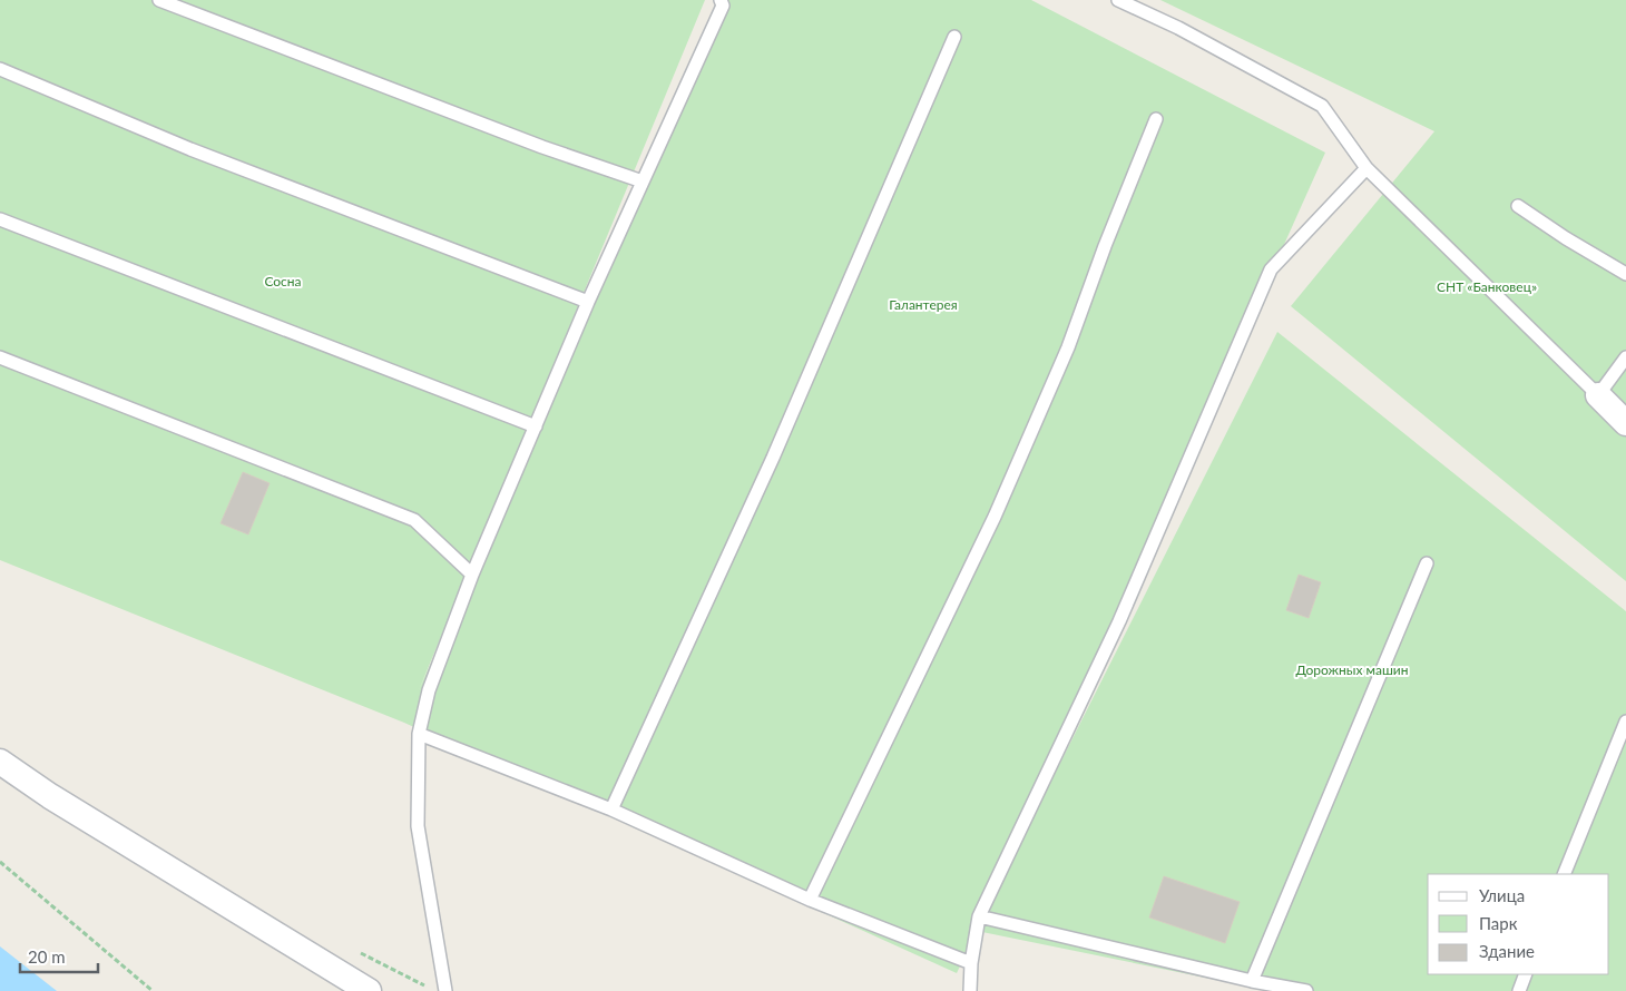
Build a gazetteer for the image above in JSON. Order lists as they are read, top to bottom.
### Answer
{
  "parks": [
    "Сосна",
    "СНТ «Банковец»",
    "Галантерея",
    "Дорожных машин"
  ],
  "legend": ["Улица", "Парк", "Здание"],
  "scale_bar": "20 m"
}
